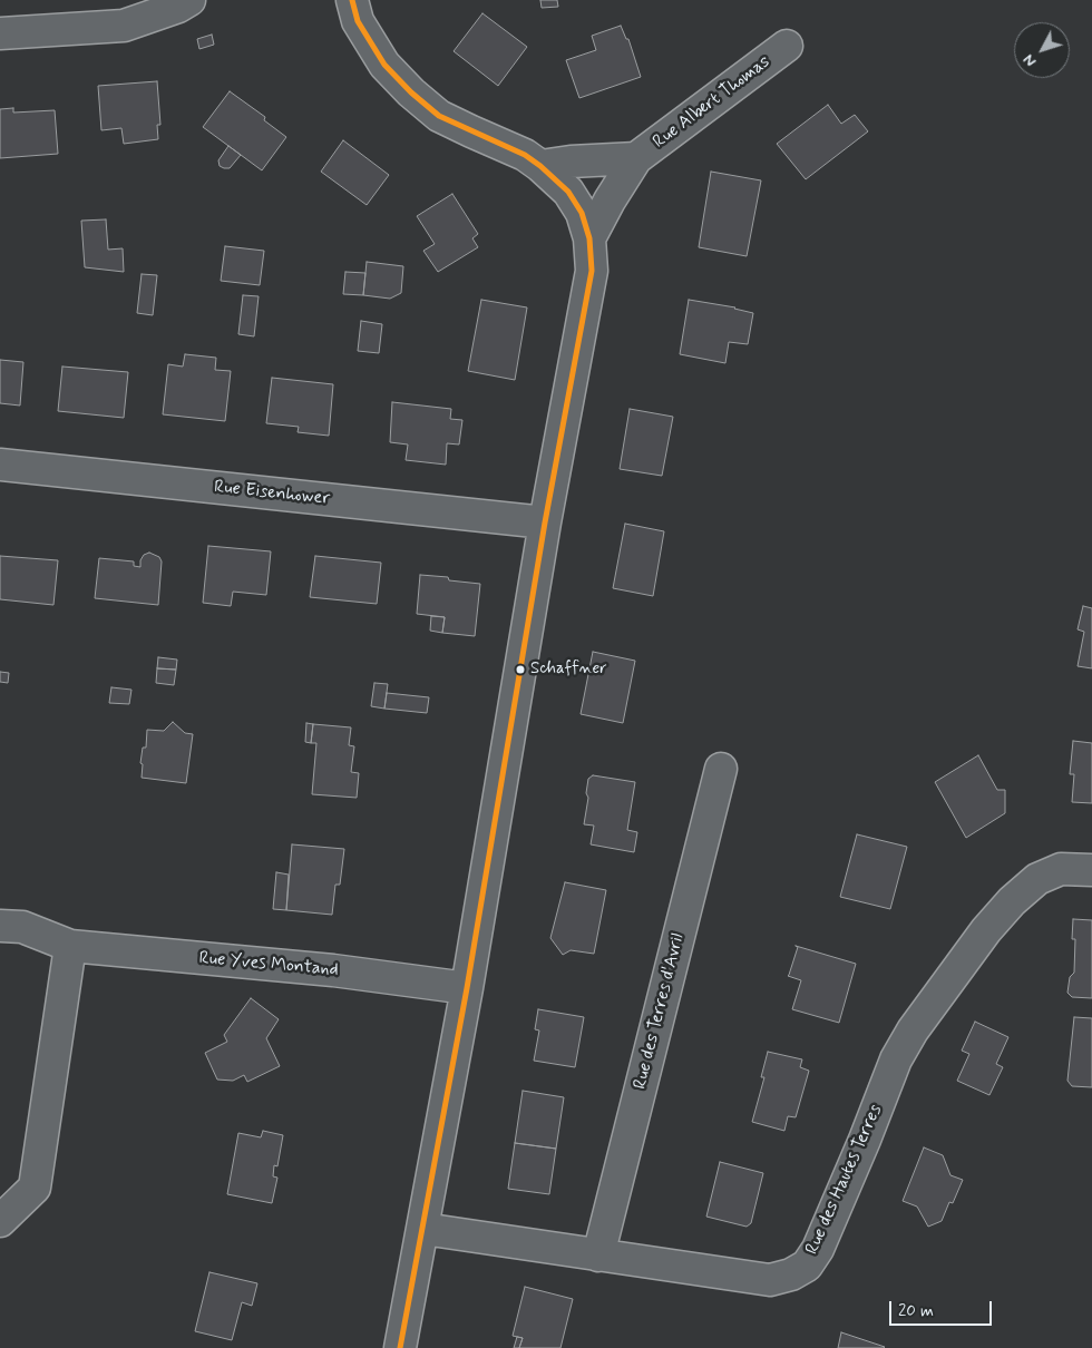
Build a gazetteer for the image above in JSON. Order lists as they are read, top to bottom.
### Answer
{
  "streets": {
    "street": [
      "Rue Albert Thomas",
      "Rue Eisenhower",
      "Rue Yves Montand",
      "Rue des Terres d'Avril",
      "Rue des Hautes Terres"
    ]
  },
  "crossings": [
    ["Rue des Terres d'Avril", "Rue des Hautes Terres"]
  ],
  "places": ["Schaffner"],
  "scale_bar": "20 m",
  "north": "bottom left"
}
